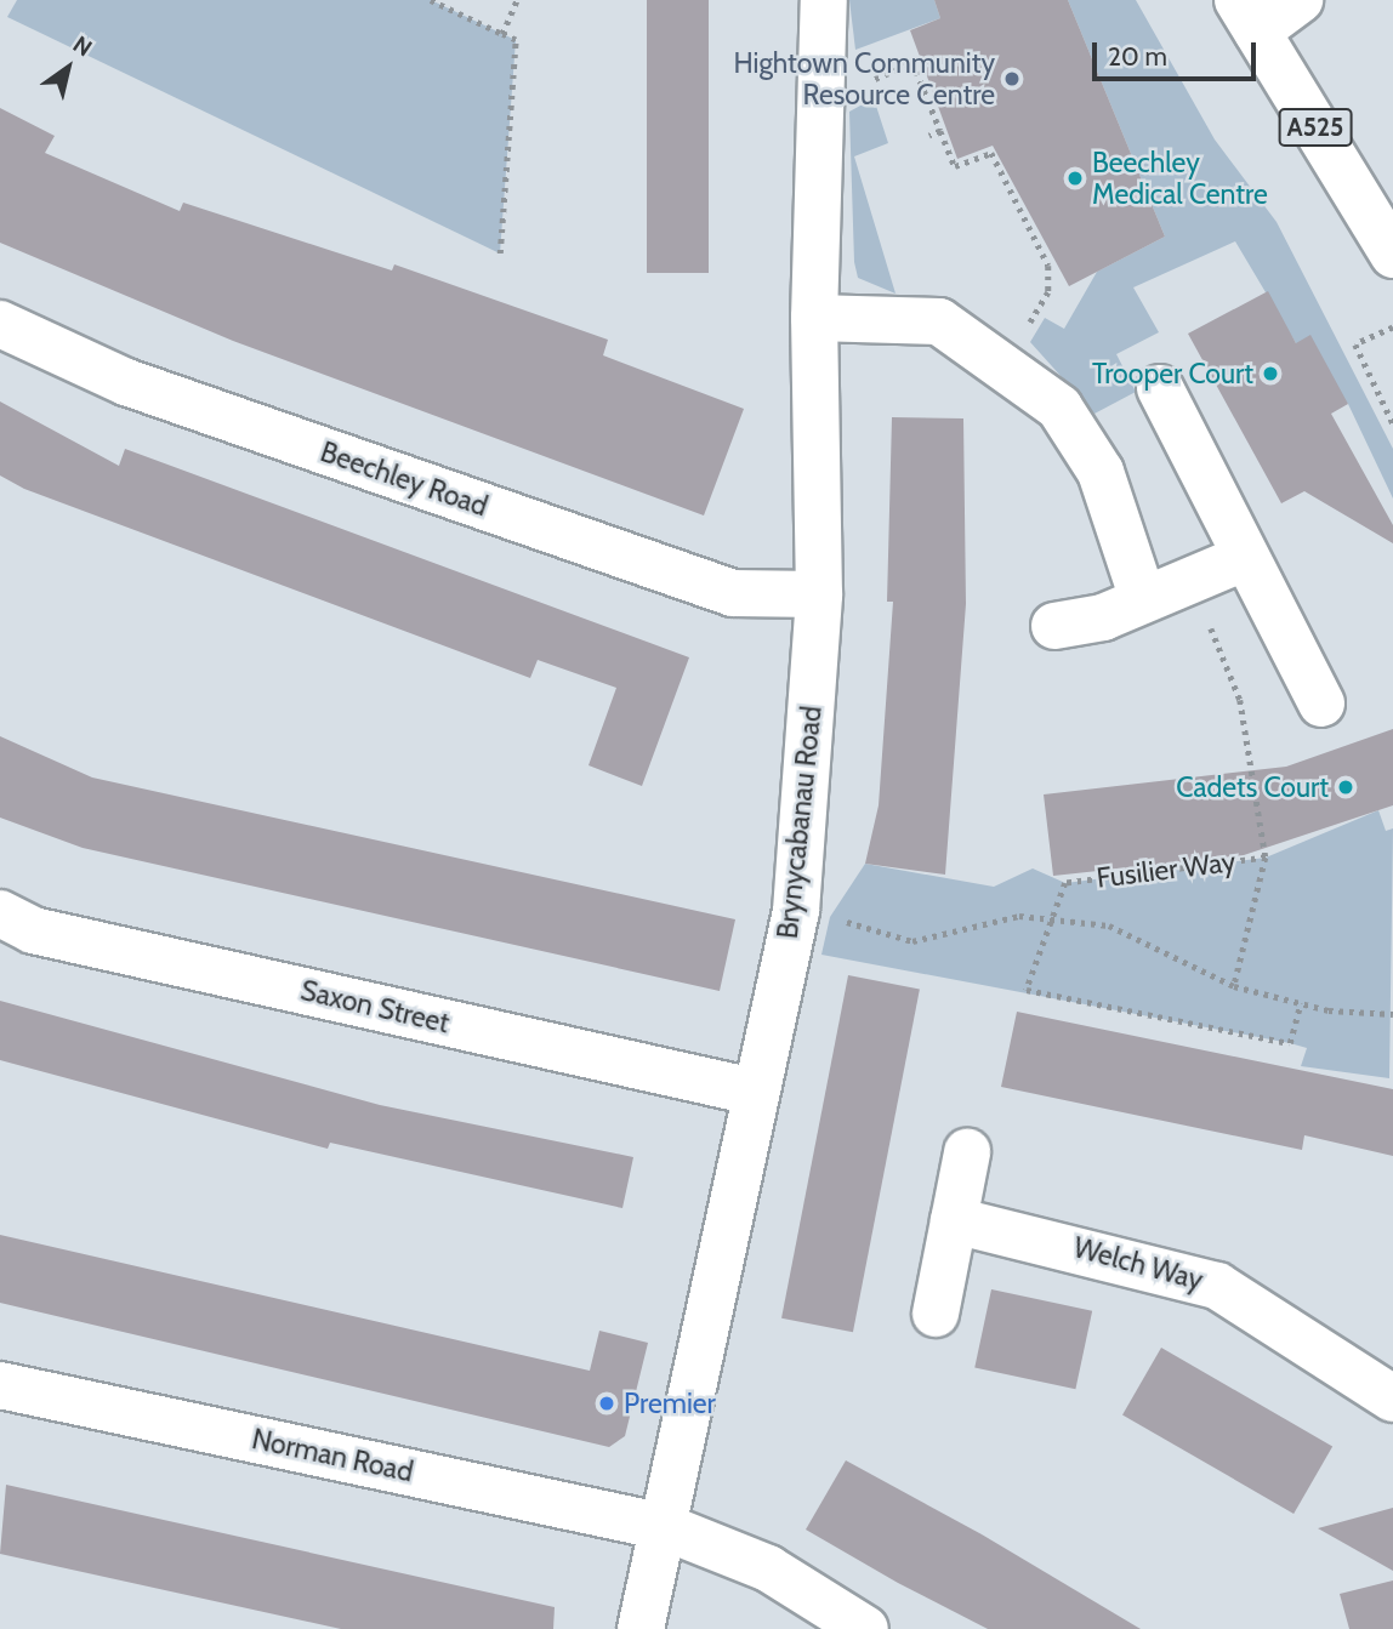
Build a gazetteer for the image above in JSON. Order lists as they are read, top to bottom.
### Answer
{
  "streets": {
    "street": [
      "A525",
      "Beechley Road",
      "Brynycabanau Road",
      "Saxon Street",
      "Welch Way",
      "Norman Road"
    ],
    "path": ["Fusilier Way"]
  },
  "crossings": [
    ["Beechley Road", "Brynycabanau Road"],
    ["Brynycabanau Road", "Saxon Street"],
    ["Brynycabanau Road", "Norman Road"]
  ],
  "places": [
    "Hightown Community Resource Centre",
    "Beechley Medical Centre",
    "Trooper Court",
    "Cadets Court",
    "Premier"
  ],
  "scale_bar": "20 m",
  "north": "top right"
}
